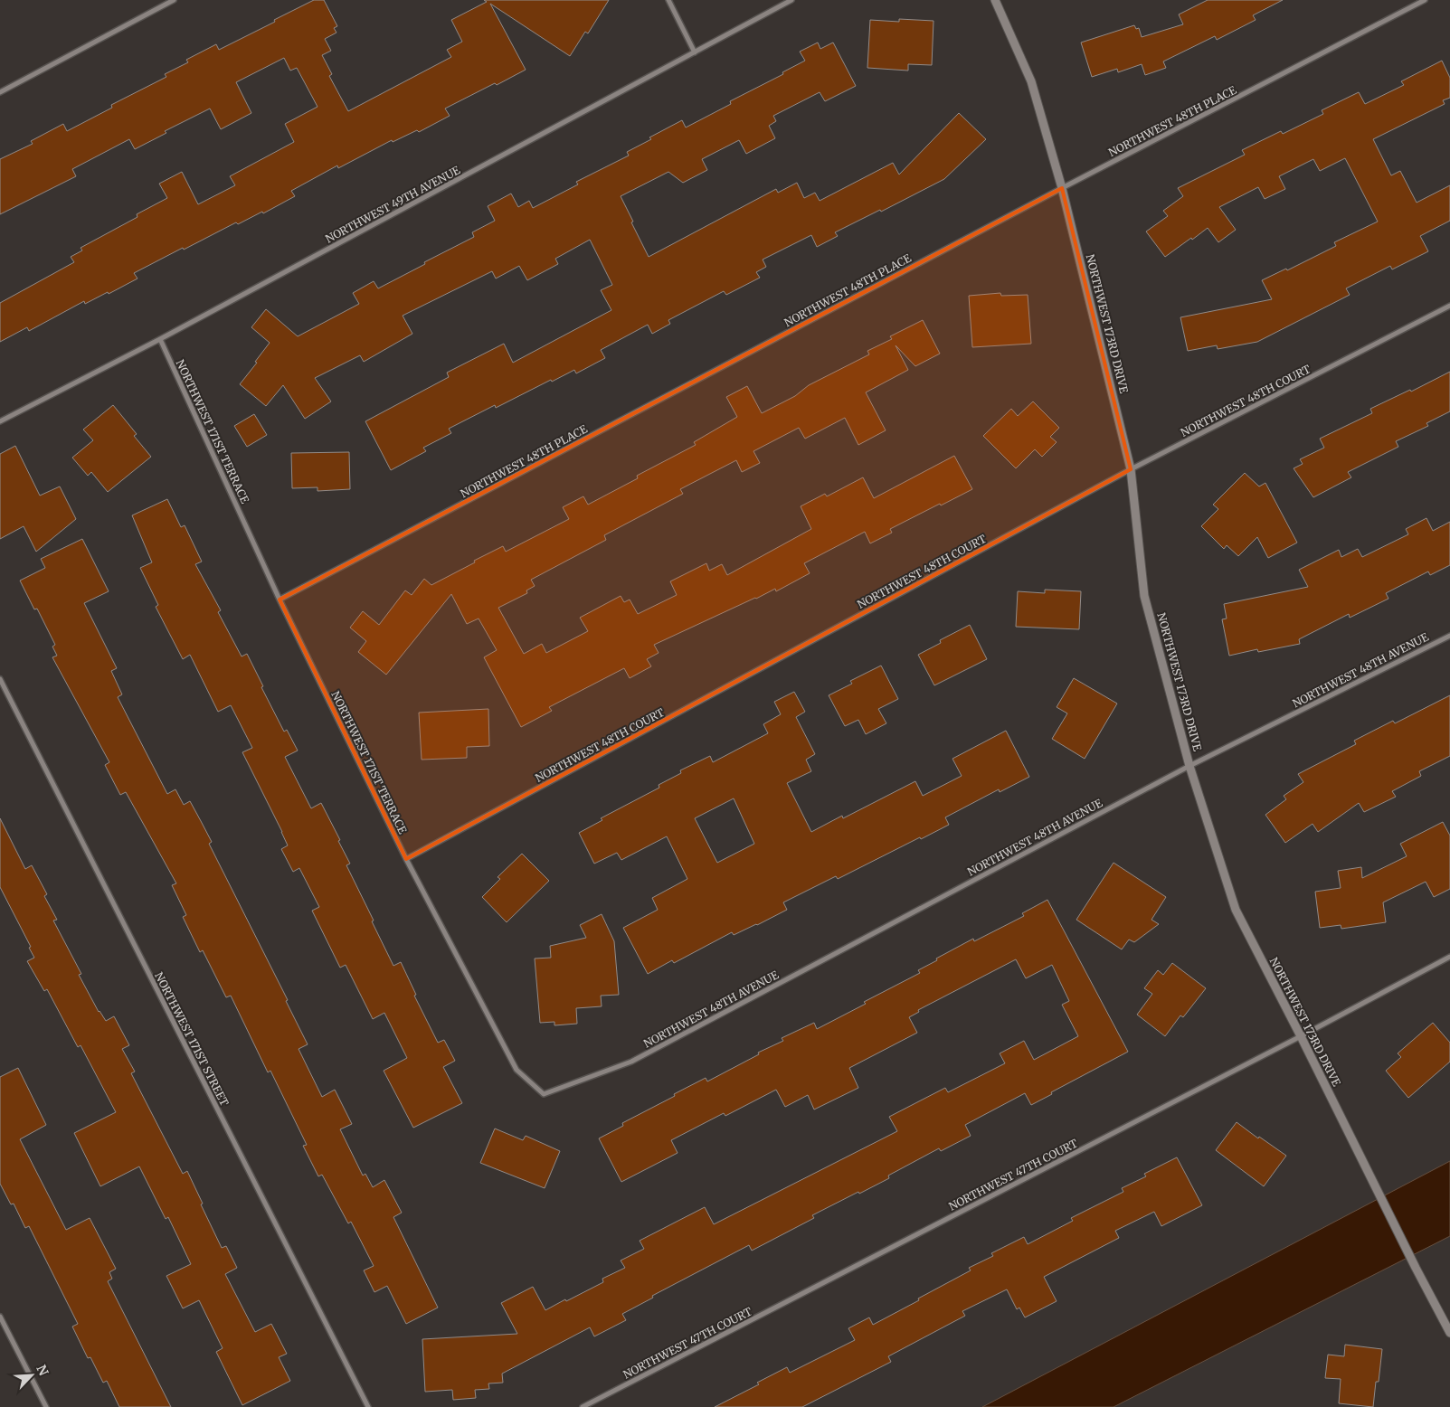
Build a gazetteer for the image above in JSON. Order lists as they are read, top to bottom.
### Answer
{
  "streets": {
    "street": [
      "NORTHWEST 48TH PLACE",
      "NORTHWEST 49TH AVENUE",
      "NORTHWEST 173RD DRIVE",
      "NORTHWEST 48TH COURT",
      "NORTHWEST 171ST TERRACE",
      "NORTHWEST 48TH AVENUE",
      "NORTHWEST 171ST STREET",
      "NORTHWEST 47TH COURT"
    ]
  },
  "crossings": [
    ["NORTHWEST 48TH PLACE", "NORTHWEST 173RD DRIVE"],
    ["NORTHWEST 48TH PLACE", "NORTHWEST 171ST TERRACE"],
    ["NORTHWEST 49TH AVENUE", "NORTHWEST 171ST TERRACE"],
    ["NORTHWEST 173RD DRIVE", "NORTHWEST 48TH COURT"],
    ["NORTHWEST 173RD DRIVE", "NORTHWEST 48TH AVENUE"],
    ["NORTHWEST 173RD DRIVE", "NORTHWEST 47TH COURT"],
    ["NORTHWEST 48TH COURT", "NORTHWEST 171ST TERRACE"],
    ["NORTHWEST 171ST TERRACE", "NORTHWEST 48TH AVENUE"]
  ],
  "north": "top right"
}
